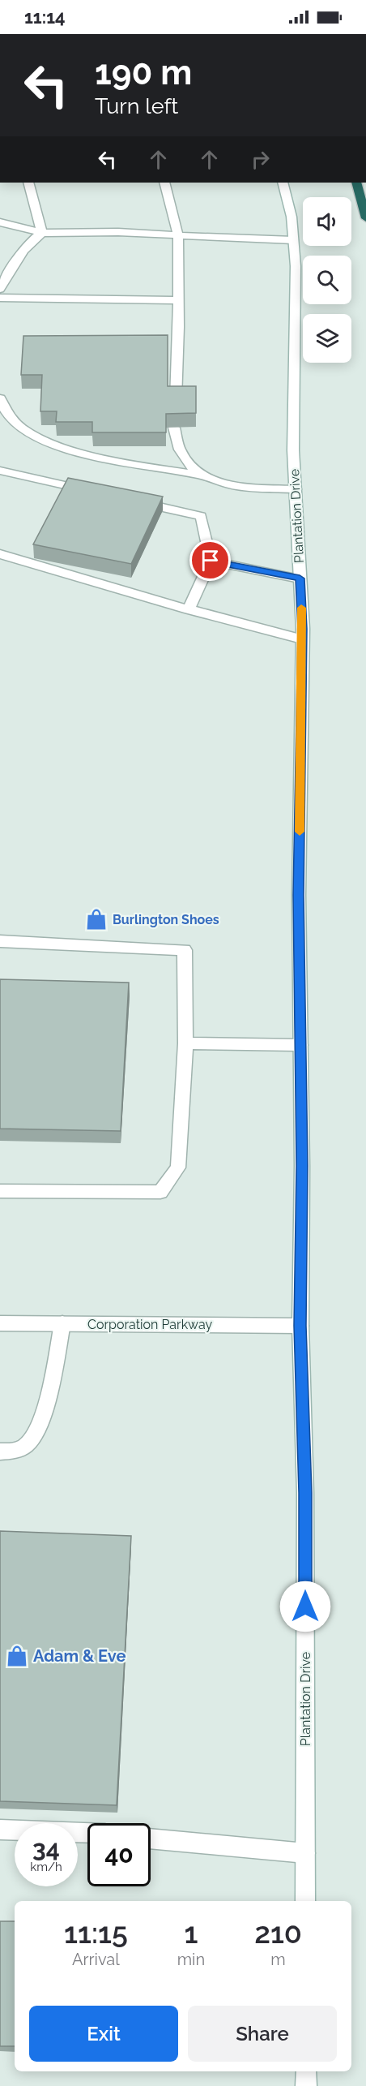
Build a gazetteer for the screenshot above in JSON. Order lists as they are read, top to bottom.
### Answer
{
  "streets": {
    "street": ["Plantation Drive", "Corporation Parkway"]
  },
  "crossings": [
    ["Plantation Drive", "Corporation Parkway"]
  ],
  "places": {
    "shop": ["Burlington Shoes", "Adam & Eve"]
  },
  "page": {
    "status": "11:14",
    "turn": ["190 m", "Turn left"],
    "speed": "34 km/h",
    "limit": "40",
    "eta": [
      "11:15",
      "Arrival",
      "1",
      "min",
      "210",
      "m"
    ],
    "buttons": ["Exit", "Share"]
  }
}
